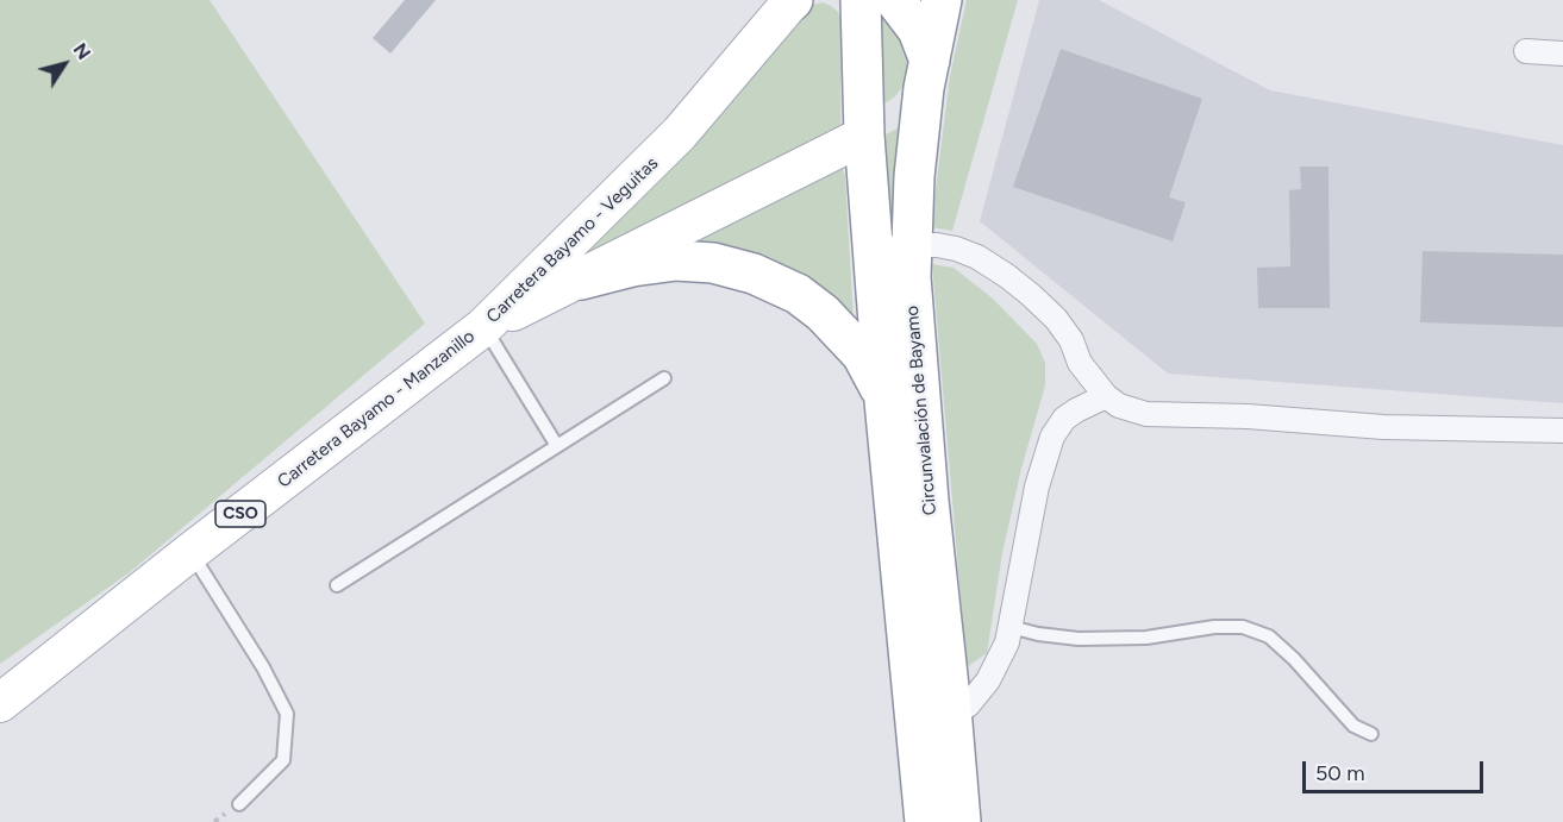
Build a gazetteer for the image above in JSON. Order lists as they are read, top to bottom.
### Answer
{
  "streets": {
    "highway": ["Circunvalación de Bayamo"],
    "main road": ["Carretera Bayamo - Veguitas", "Carretera Bayamo - Manzanillo", "CSO"]
  },
  "crossings": [
    ["Carretera Bayamo - Veguitas", "Carretera Bayamo - Manzanillo"],
    ["Carretera Bayamo - Veguitas", "Circunvalación de Bayamo"]
  ],
  "scale_bar": "50 m",
  "north": "top right"
}
